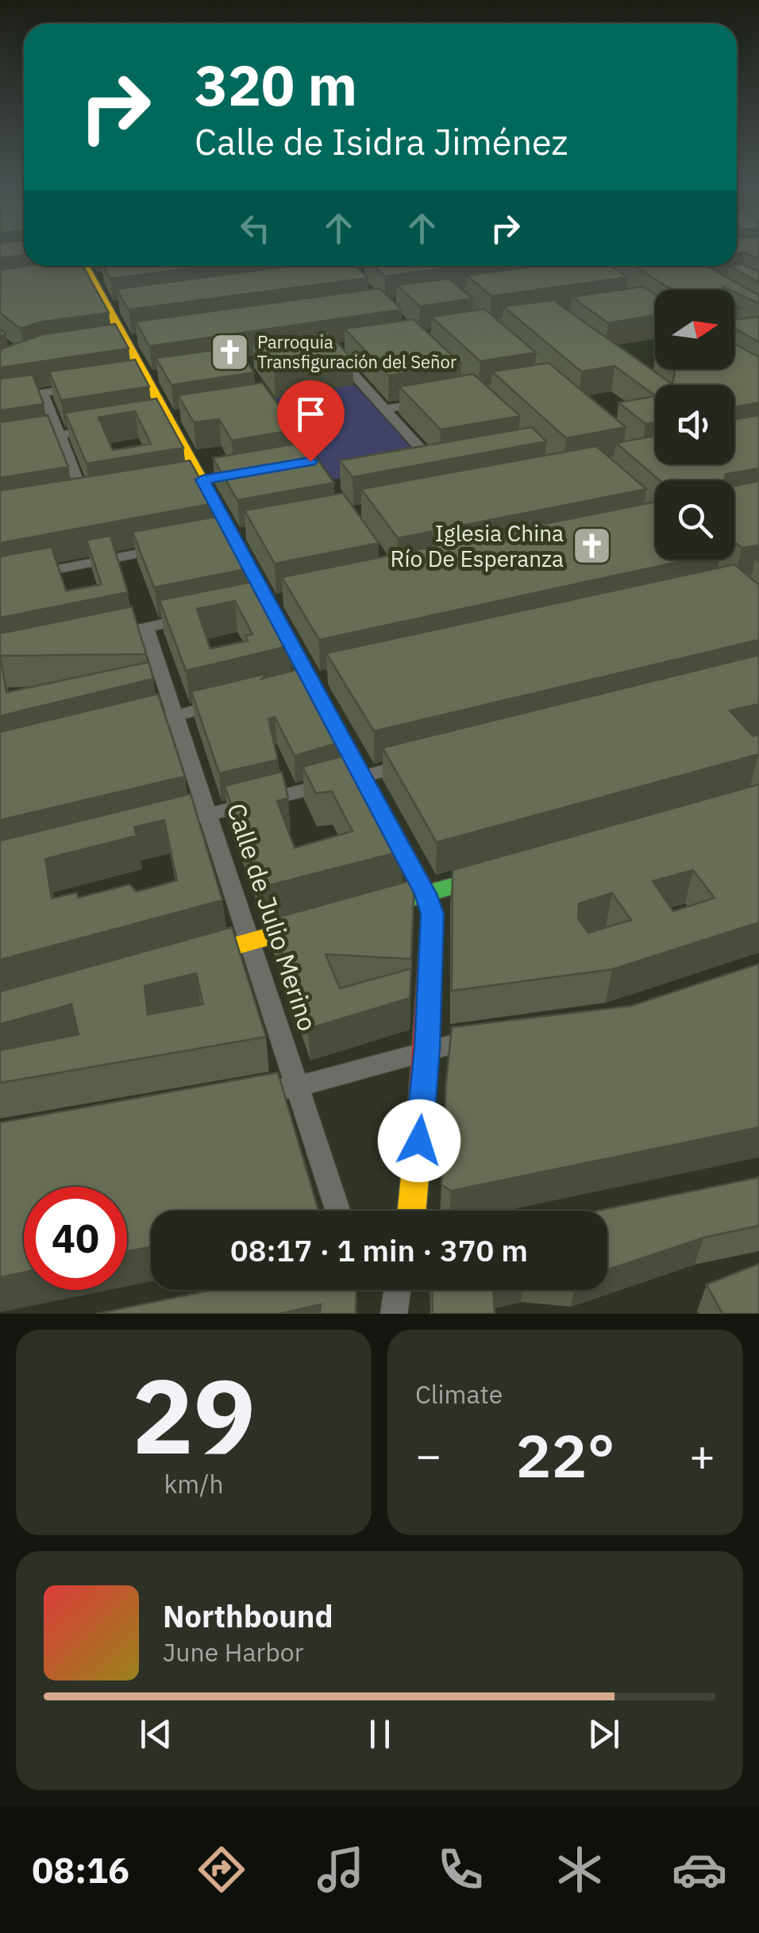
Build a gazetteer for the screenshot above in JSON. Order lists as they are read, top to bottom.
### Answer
{
  "streets": {
    "street": ["Calle de Julio Merino"]
  },
  "places": {
    "church": ["Parroquia Transfiguración del Señor", "Iglesia China Río De Esperanza"]
  },
  "north": "right",
  "page": {
    "turn": ["320 m", "Calle de Isidra Jiménez"],
    "limit": "40",
    "trip": "08:17 · 1 min · 370 m",
    "tile": [
      ["29", "km/h"],
      "Climate"
    ],
    "heat": ["−", "22°", "+"],
    "song": ["Northbound", "June Harbor"],
    "tabs": "08:16"
  }
}
